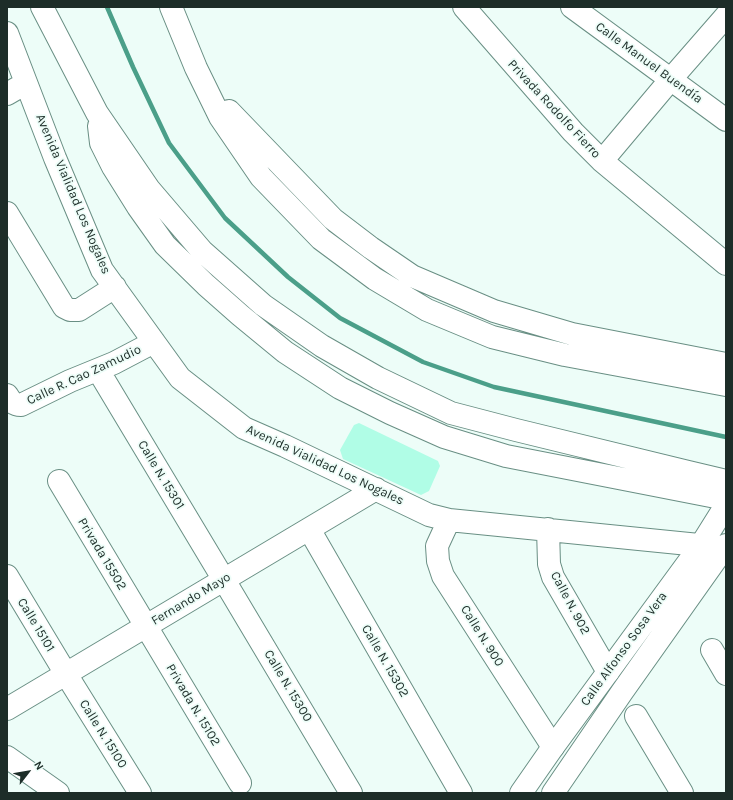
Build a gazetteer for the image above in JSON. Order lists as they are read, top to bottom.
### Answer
{
  "streets": {
    "main road": [
      "Calle Manuel Buendía",
      "Privada Rodolfo Fierro",
      "Avenida Vialidad Los Nogales",
      "Calle R. Cao Zamudio",
      "Calle N. 15301",
      "Privada 15502",
      "Fernando Mayo",
      "Calle N. 902",
      "Calle 15101",
      "Calle N. 900",
      "Calle Alfonso Sosa Vera",
      "Calle N. 15302",
      "Calle N. 15300",
      "Privada N. 15102",
      "Calle N. 15100"
    ]
  },
  "crossings": [
    ["Avenida Vialidad Los Nogales", "Calle R. Cao Zamudio"],
    ["Avenida Vialidad Los Nogales", "Fernando Mayo"],
    ["Avenida Vialidad Los Nogales", "Calle N. 902"],
    ["Avenida Vialidad Los Nogales", "Calle N. 900"],
    ["Avenida Vialidad Los Nogales", "Calle Alfonso Sosa Vera"],
    ["Calle R. Cao Zamudio", "Calle N. 15301"],
    ["Calle N. 15301", "Fernando Mayo"],
    ["Calle N. 15301", "Calle N. 15300"],
    ["Privada 15502", "Fernando Mayo"],
    ["Privada 15502", "Privada N. 15102"],
    ["Fernando Mayo", "Calle 15101"],
    ["Fernando Mayo", "Calle N. 15302"],
    ["Fernando Mayo", "Calle N. 15300"],
    ["Fernando Mayo", "Privada N. 15102"],
    ["Fernando Mayo", "Calle N. 15100"],
    ["Calle N. 902", "Calle Alfonso Sosa Vera"],
    ["Calle 15101", "Calle N. 15100"],
    ["Calle N. 900", "Calle Alfonso Sosa Vera"]
  ],
  "north": "top right"
}
